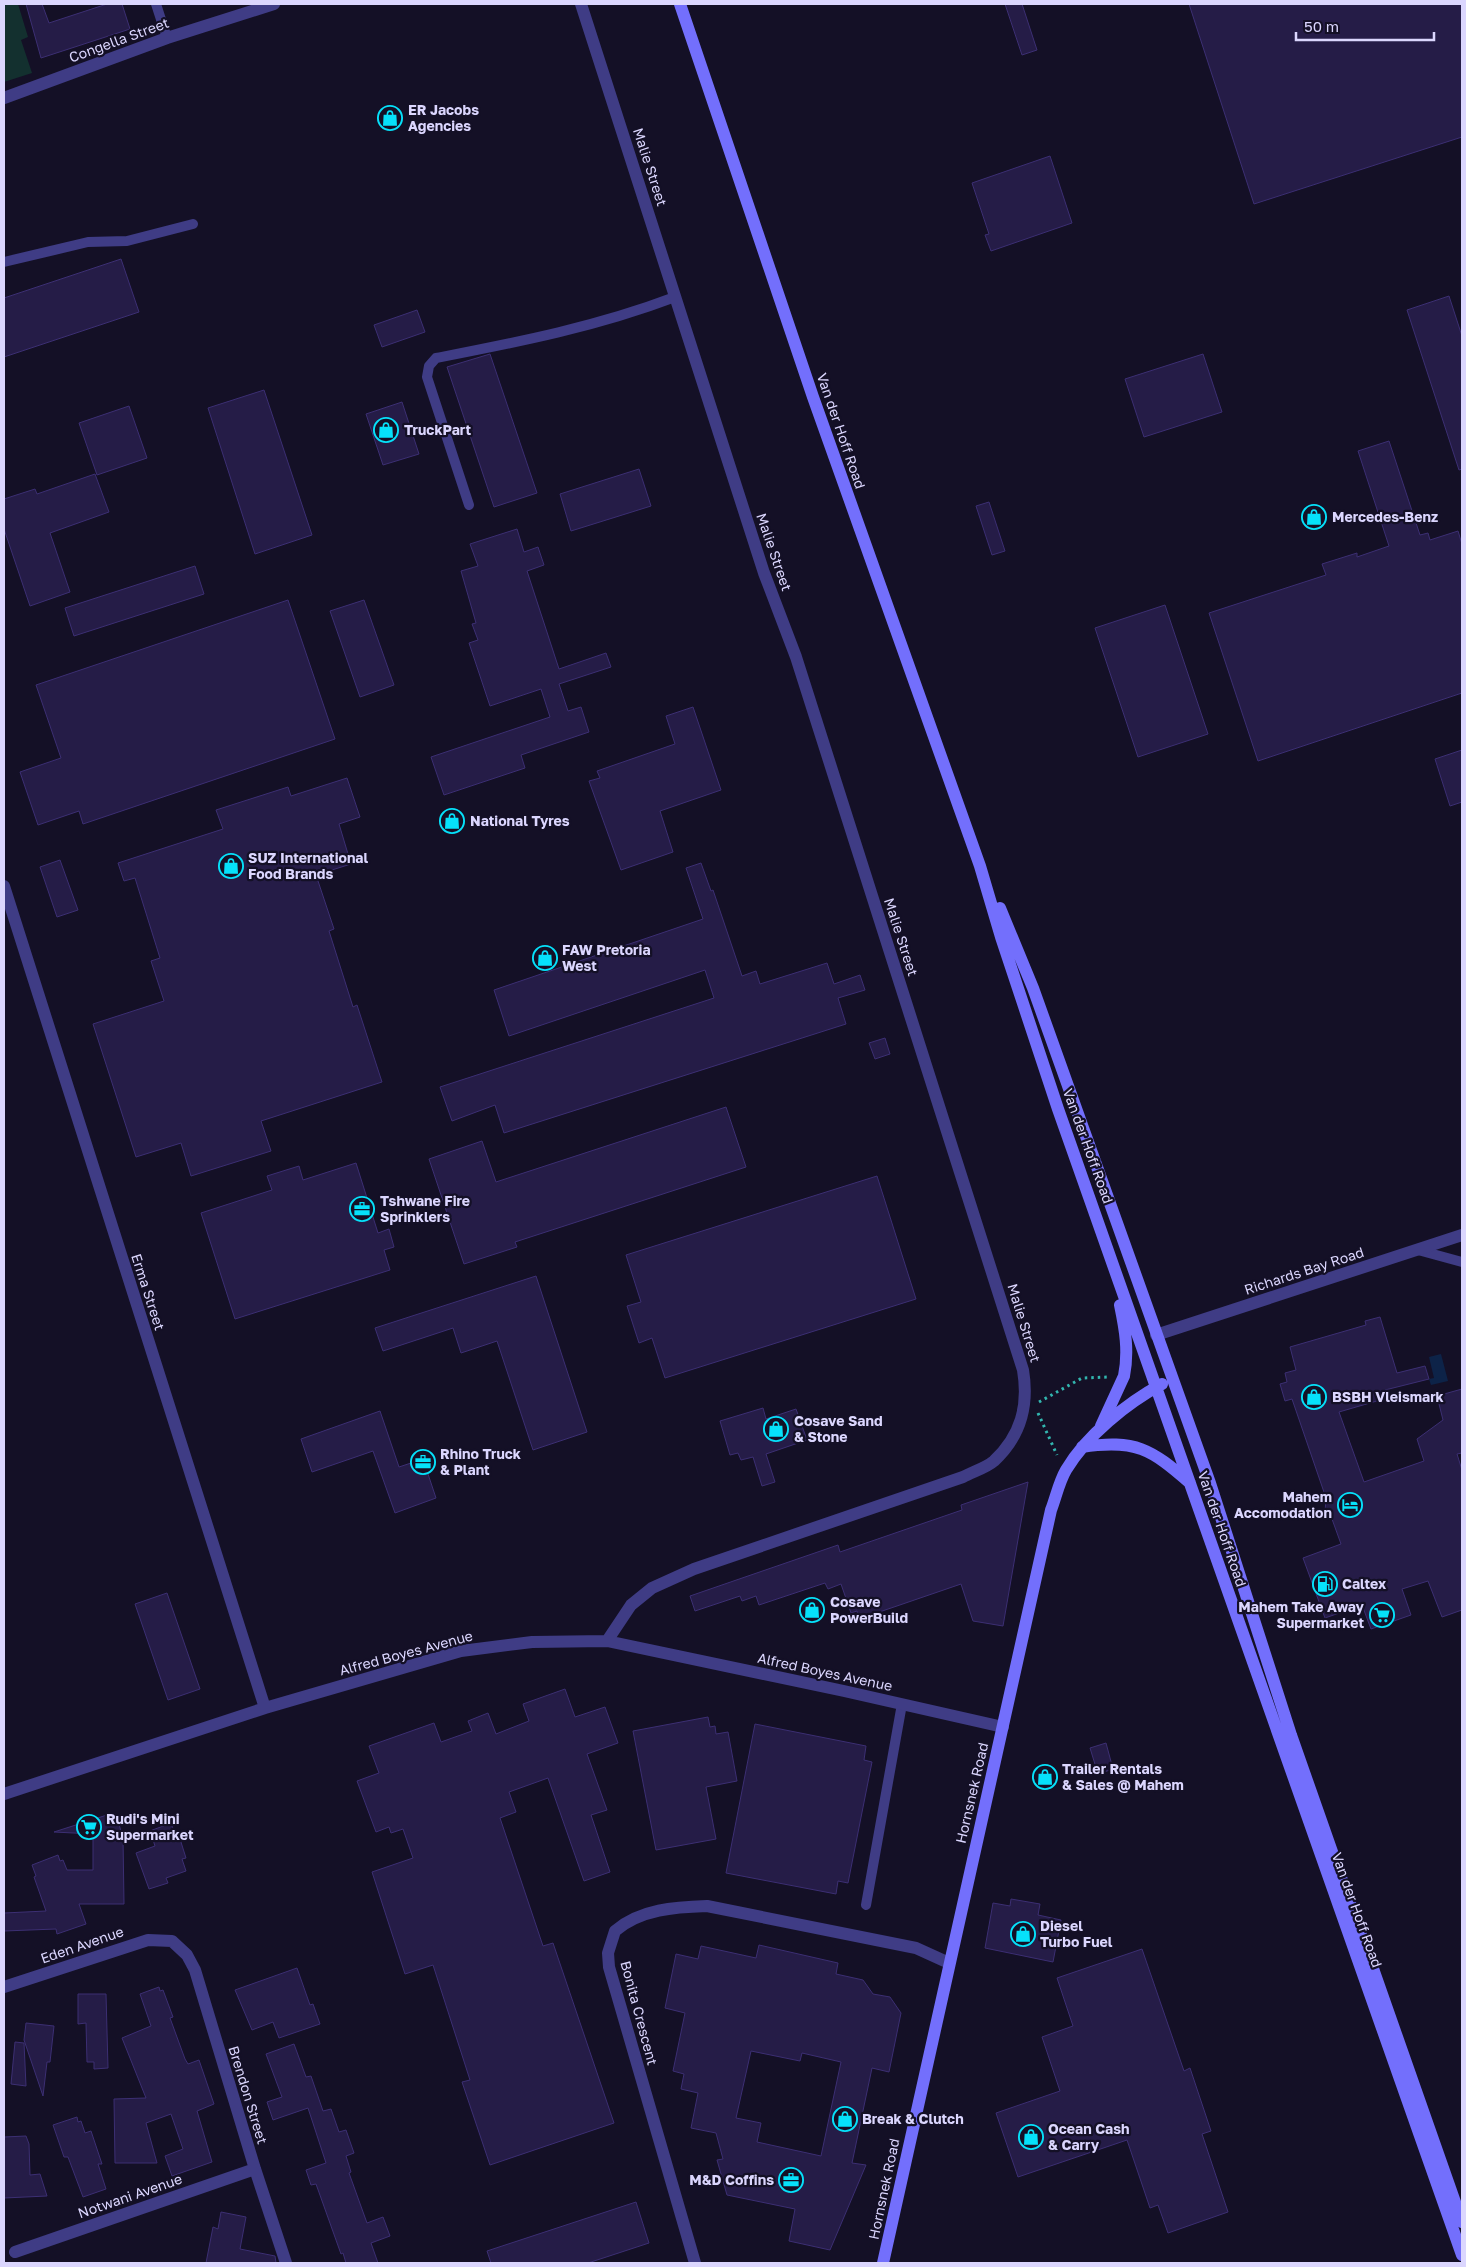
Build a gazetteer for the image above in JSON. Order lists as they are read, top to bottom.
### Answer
{
  "streets": {
    "main road": ["Van der Hoff Road", "Hornsnek Road"],
    "street": [
      "Congella Street",
      "Malie Street",
      "Richards Bay Road",
      "Erma Street",
      "Alfred Boyes Avenue",
      "Eden Avenue",
      "Bonita Crescent",
      "Brendon Street",
      "Notwani Avenue"
    ]
  },
  "crossings": [
    ["Malie Street", "Alfred Boyes Avenue"],
    ["Van der Hoff Road", "Richards Bay Road"],
    ["Van der Hoff Road", "Hornsnek Road"],
    ["Erma Street", "Alfred Boyes Avenue"],
    ["Alfred Boyes Avenue", "Hornsnek Road"],
    ["Hornsnek Road", "Bonita Crescent"],
    ["Eden Avenue", "Brendon Street"],
    ["Brendon Street", "Notwani Avenue"]
  ],
  "places": {
    "shop": [
      "ER Jacobs Agencies",
      "TruckPart",
      "Mercedes-Benz",
      "National Tyres",
      "SUZ International Food Brands",
      "FAW Pretoria West",
      "BSBH Vleismark",
      "Cosave Sand & Stone",
      "Cosave PowerBuild",
      "Trailer Rentals & Sales @ Mahem",
      "Diesel Turbo Fuel",
      "Break & Clutch",
      "Ocean Cash & Carry"
    ],
    "office": ["Tshwane Fire Sprinklers", "Rhino Truck & Plant", "M&D Coffins"],
    "hotel": ["Mahem Accomodation"],
    "fuel station": ["Caltex"],
    "supermarket": ["Mahem Take Away Supermarket", "Rudi's Mini Supermarket"]
  },
  "scale_bar": "50 m"
}
